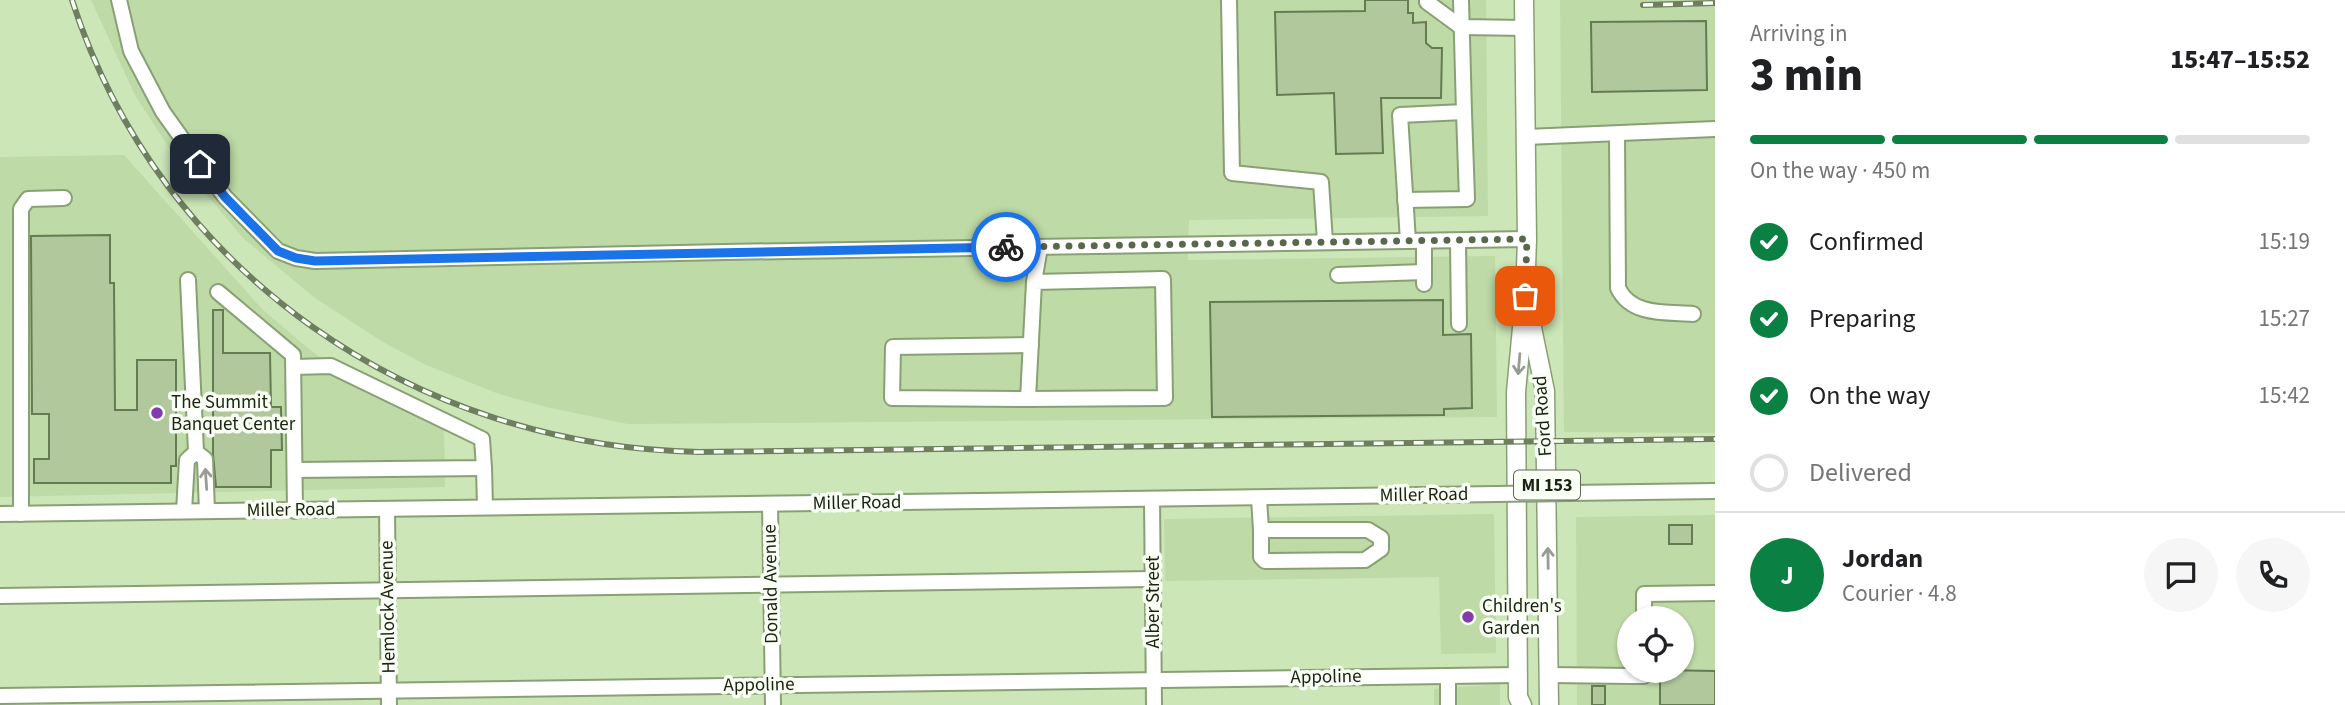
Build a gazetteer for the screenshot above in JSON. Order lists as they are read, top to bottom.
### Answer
{
  "streets": {
    "main road": ["Ford Road", "MI 153"],
    "street": [
      "Miller Road",
      "Donald Avenue",
      "Alber Street",
      "Hemlock Avenue",
      "Appoline"
    ]
  },
  "crossings": [
    ["Ford Road", "Appoline"],
    ["Miller Road", "Donald Avenue"],
    ["Miller Road", "Alber Street"],
    ["Miller Road", "Hemlock Avenue"],
    ["Donald Avenue", "Appoline"],
    ["Alber Street", "Appoline"],
    ["Hemlock Avenue", "Appoline"]
  ],
  "places": ["The Summit Banquet Center", "Children's Garden"],
  "page": {
    "heading": ["3 min", "Arriving in", "15:47–15:52"],
    "panel": ["Jordan", "Courier · 4.8"],
    "bar": "On the way · 450 m",
    "list": [
      ["Confirmed", "15:19"],
      ["Preparing", "15:27"],
      ["On the way", "15:42"],
      "Delivered"
    ],
    "round": "J"
  }
}
